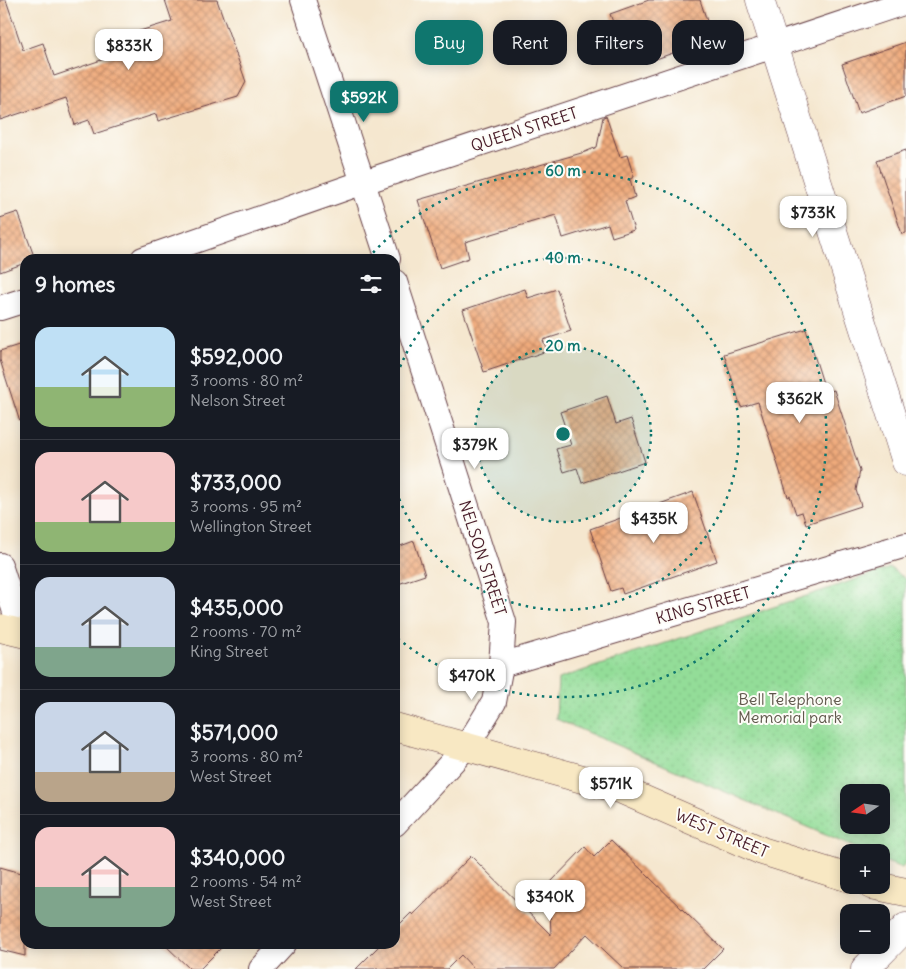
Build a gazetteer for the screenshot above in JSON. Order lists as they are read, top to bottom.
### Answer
{
  "streets": {
    "main road": ["WEST STREET"],
    "street": ["QUEEN STREET", "NELSON STREET", "KING STREET"]
  },
  "crossings": [
    ["NELSON STREET", "KING STREET"],
    ["NELSON STREET", "WEST STREET"]
  ],
  "parks": ["Bell Telephone Memorial park"],
  "north": "left",
  "page": {
    "chip": [
      "Buy",
      "Rent",
      "Filters",
      "New"
    ],
    "price": [
      "$833K",
      "$592K",
      "$733K",
      "$362K",
      "$379K",
      "$435K",
      "$470K",
      "$571K",
      "$340K"
    ],
    "heading": "9 homes",
    "list": [
      {
        "name": "$592,000",
        "note": "3 rooms · 80 m² · Nelson Street"
      },
      {
        "name": "$733,000",
        "note": "3 rooms · 95 m² · Wellington Street"
      },
      {
        "name": "$435,000",
        "note": "2 rooms · 70 m² · King Street"
      },
      {
        "name": "$571,000",
        "note": "3 rooms · 80 m² · West Street"
      },
      {
        "name": "$340,000",
        "note": "2 rooms · 54 m² · West Street"
      }
    ],
    "map_buttons": ["+", "−"]
  },
  "rings": ["60 m", "40 m", "20 m"]
}
